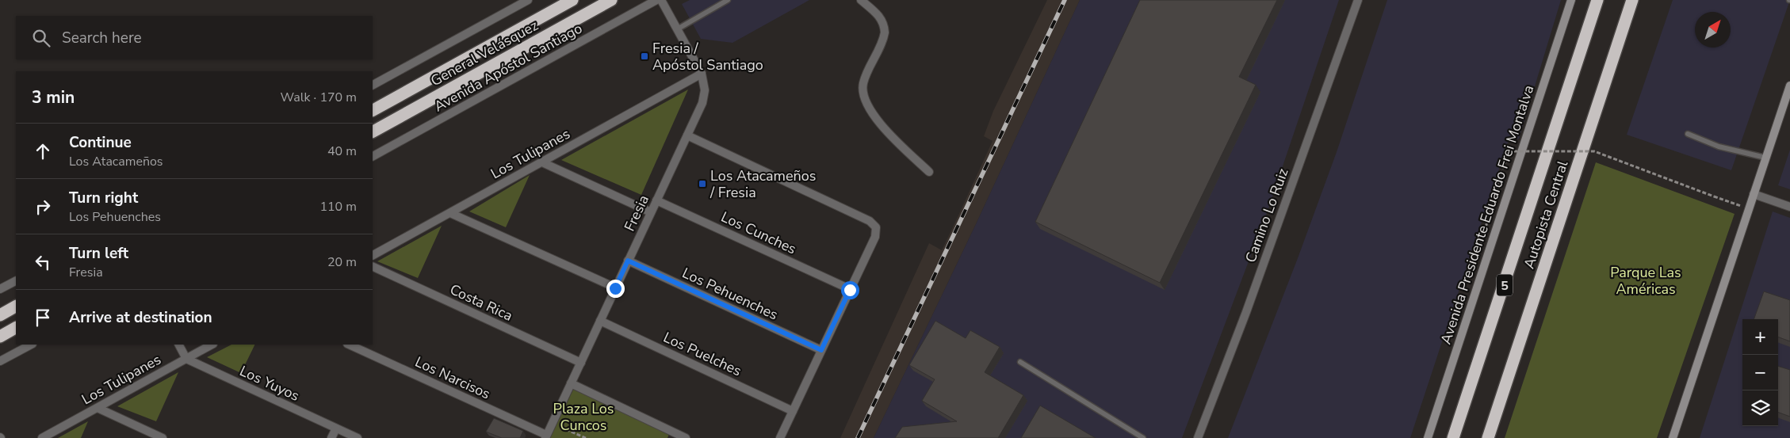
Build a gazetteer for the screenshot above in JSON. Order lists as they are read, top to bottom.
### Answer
{
  "streets": {
    "highway": ["General Velásquez", "Autopista Central", "5"],
    "main road": ["Avenida Presidente Eduardo Frei Montalva"],
    "street": [
      "Avenida Apóstol Santiago",
      "Los Tulipanes",
      "Fresia",
      "Camino Lo Ruiz",
      "Los Cunches",
      "Los Pehuenches",
      "Costa Rica",
      "Los Puelches",
      "Los Narcisos",
      "Los Yuyos"
    ]
  },
  "crossings": [
    ["Los Tulipanes", "Fresia"],
    ["Los Tulipanes", "Los Yuyos"],
    ["Fresia", "Los Cunches"],
    ["Fresia", "Los Pehuenches"],
    ["Fresia", "Costa Rica"],
    ["Fresia", "Los Puelches"],
    ["Fresia", "Los Narcisos"]
  ],
  "parks": ["Parque Las Américas", "Plaza Los Cuncos"],
  "places": {
    "transit": ["Fresia / Apóstol Santiago", "Los Atacameños / Fresia"]
  },
  "north": "top right",
  "page": {
    "search": "Search here",
    "heading": ["3 min", "Walk · 170 m"],
    "list": [
      ["Continue", "Los Atacameños", "40 m"],
      ["Turn right", "Los Pehuenches", "110 m"],
      ["Turn left", "Fresia", "20 m"],
      "Arrive at destination"
    ],
    "map_buttons": ["+", "−"]
  }
}
